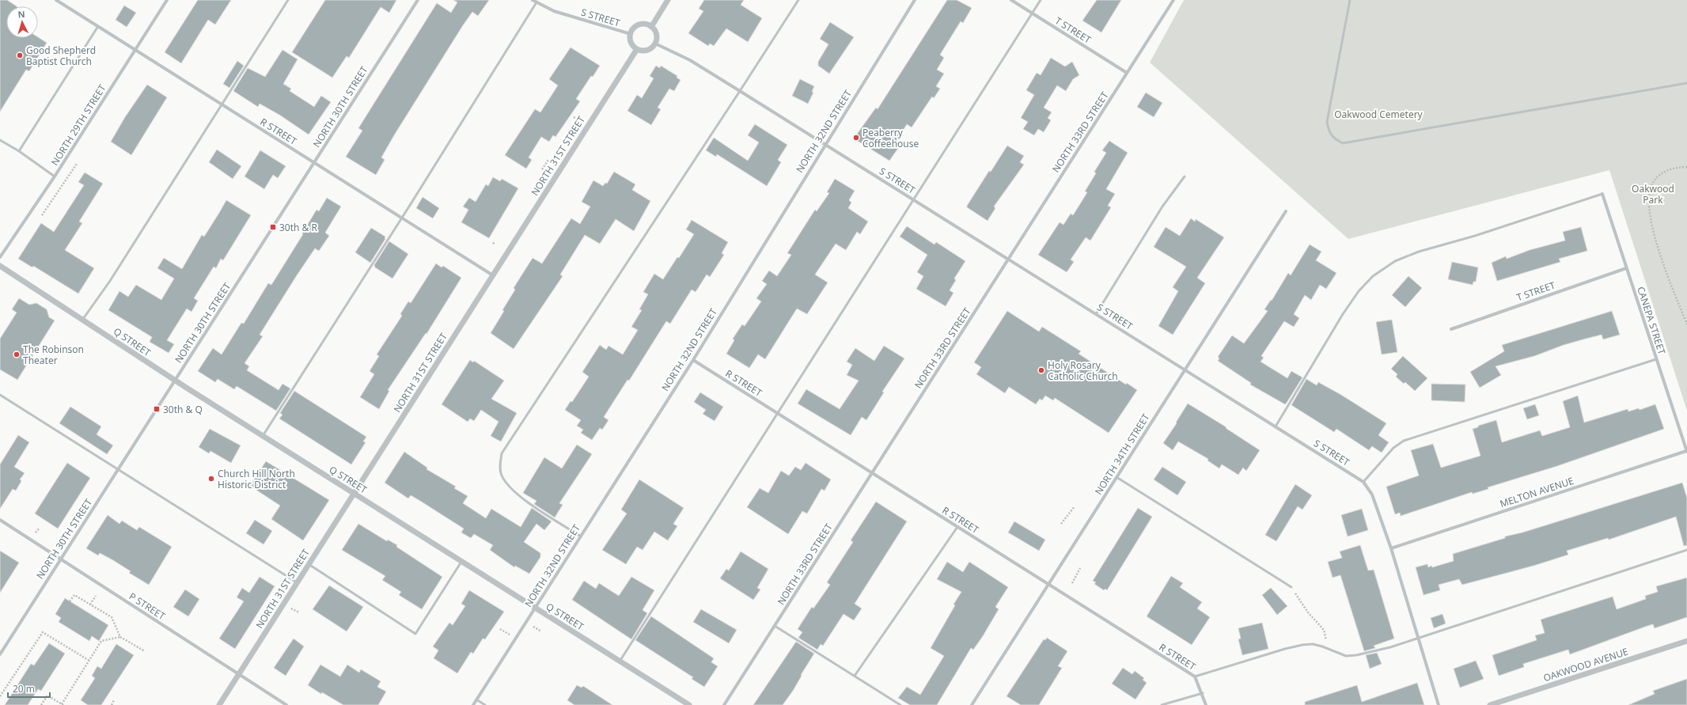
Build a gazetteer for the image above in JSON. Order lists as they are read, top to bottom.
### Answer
{
  "streets": {
    "street": [
      "S STREET",
      "T STREET",
      "NORTH 30TH STREET",
      "NORTH 29TH STREET",
      "R STREET",
      "NORTH 32ND STREET",
      "NORTH 33RD STREET",
      "NORTH 31ST STREET",
      "CANEPA STREET",
      "Q STREET",
      "NORTH 34TH STREET",
      "MELTON AVENUE",
      "P STREET",
      "OAKWOOD AVENUE"
    ]
  },
  "crossings": [
    ["S STREET", "NORTH 32ND STREET"],
    ["S STREET", "NORTH 33RD STREET"],
    ["S STREET", "NORTH 31ST STREET"],
    ["S STREET", "NORTH 34TH STREET"],
    ["S STREET", "MELTON AVENUE"],
    ["T STREET", "NORTH 33RD STREET"],
    ["T STREET", "CANEPA STREET"],
    ["NORTH 30TH STREET", "R STREET"],
    ["NORTH 30TH STREET", "Q STREET"],
    ["NORTH 30TH STREET", "P STREET"],
    ["NORTH 29TH STREET", "R STREET"],
    ["R STREET", "NORTH 32ND STREET"],
    ["R STREET", "NORTH 33RD STREET"],
    ["R STREET", "NORTH 31ST STREET"],
    ["R STREET", "NORTH 34TH STREET"],
    ["NORTH 32ND STREET", "Q STREET"],
    ["NORTH 31ST STREET", "Q STREET"],
    ["NORTH 31ST STREET", "P STREET"],
    ["CANEPA STREET", "MELTON AVENUE"]
  ],
  "parks": ["Oakwood Cemetery", "Oakwood Park"],
  "places": {
    "other": [
      "Good Shepherd Baptist Church",
      "Peaberry Coffeehouse",
      "The Robinson Theater",
      "Holy Rosary Catholic Church",
      "Church Hill North Historic District"
    ],
    "transit": ["30th & R", "30th & Q"]
  },
  "scale_bar": "20 m",
  "north": "top"
}
